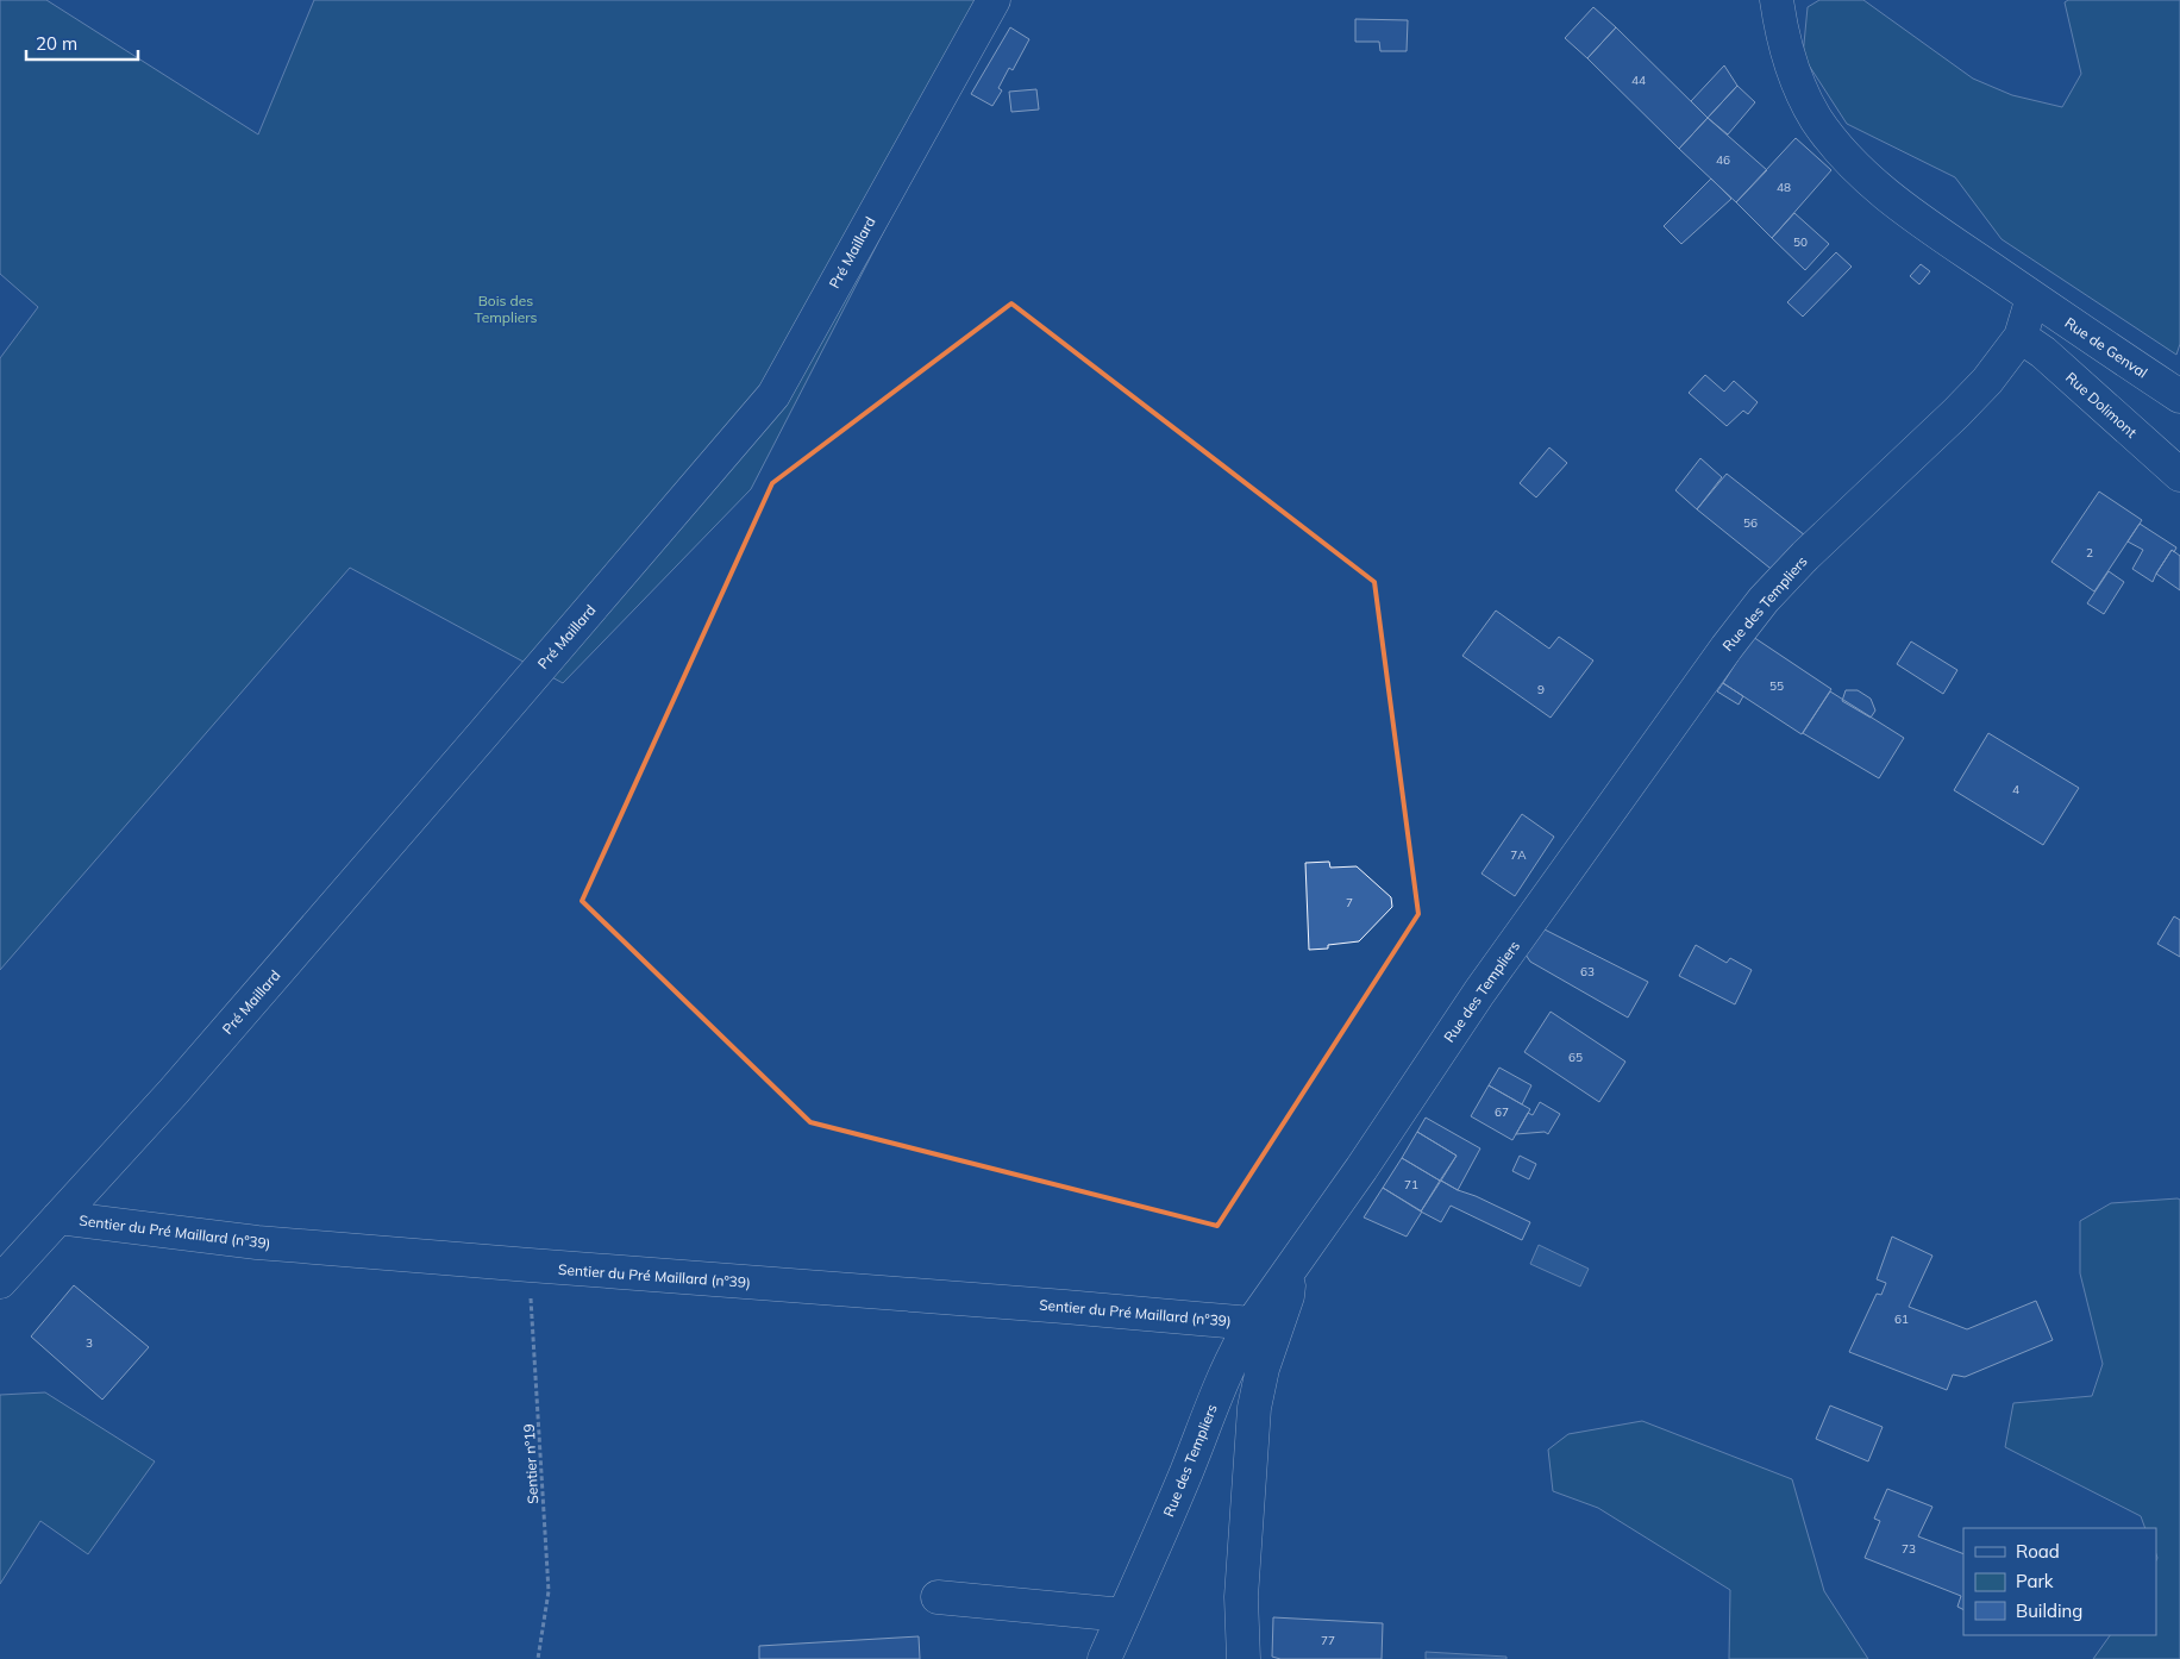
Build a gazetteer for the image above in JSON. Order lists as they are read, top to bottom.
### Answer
{
  "streets": {
    "street": [
      "Pré Maillard",
      "Rue de Genval",
      "Rue Dolimont",
      "Rue des Templiers",
      "Sentier du Pré Maillard (n°39)"
    ],
    "path": ["Sentier n°19"]
  },
  "crossings": [
    ["Pré Maillard", "Sentier du Pré Maillard (n°39)"],
    ["Rue de Genval", "Rue des Templiers"],
    ["Rue Dolimont", "Rue des Templiers"],
    ["Rue des Templiers", "Sentier du Pré Maillard (n°39)"],
    ["Sentier du Pré Maillard (n°39)", "Sentier n°19"]
  ],
  "parks": ["Bois des Templiers"],
  "house_numbers": [
    "44",
    "46",
    "48",
    "50",
    "56",
    "2",
    "55",
    "9",
    "4",
    "7A",
    "7",
    "63",
    "65",
    "67",
    "71",
    "61",
    "3",
    "73",
    "77"
  ],
  "legend": ["Road", "Park", "Building"],
  "scale_bar": "20 m"
}
